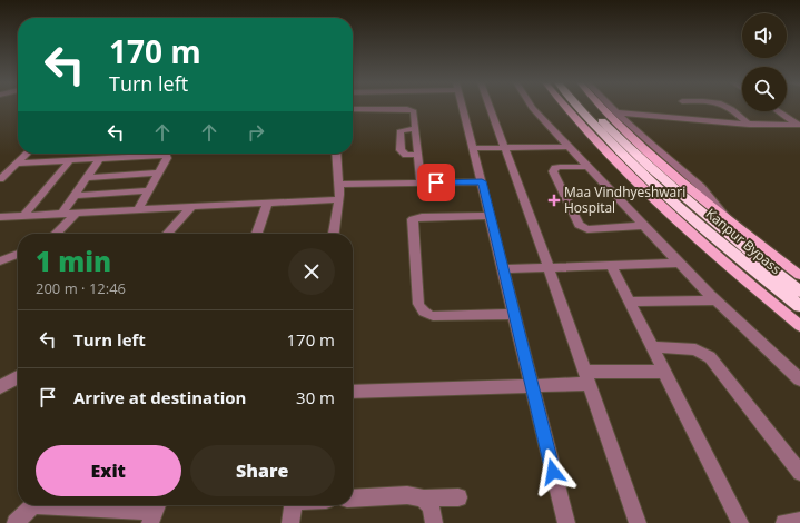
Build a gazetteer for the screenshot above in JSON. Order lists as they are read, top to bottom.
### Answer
{
  "streets": {
    "highway": ["Kanpur Bypass"]
  },
  "places": {
    "health": ["Maa Vindhyeshwari Hospital"]
  },
  "page": {
    "turn": ["170 m", "Turn left"],
    "heading": ["1 min", "200 m · 12:46"],
    "list": [
      {
        "name": "Turn left",
        "value": "170 m"
      },
      {
        "name": "Arrive at destination",
        "value": "30 m"
      }
    ],
    "buttons": ["Exit", "Share"]
  }
}
